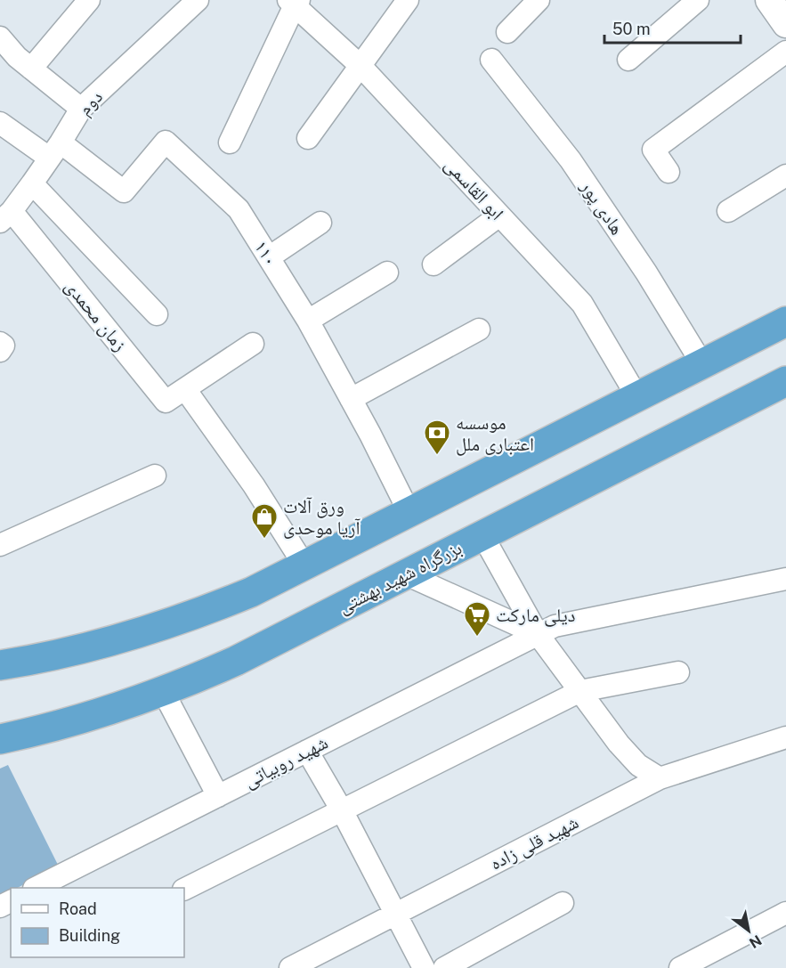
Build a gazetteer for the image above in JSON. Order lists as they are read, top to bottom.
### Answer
{
  "streets": {
    "highway": ["بزرگراه شهید بهشتی"],
    "street": [
      "دوم",
      "ابو القاسمی",
      "هادی پور",
      "۱۱۰",
      "زمان محمدی",
      "شهید روبیاتی",
      "شهید قلی زاده"
    ]
  },
  "crossings": [
    ["دوم", "۱۱۰"],
    ["دوم", "زمان محمدی"]
  ],
  "places": {
    "bank": ["موسسه اعتباری ملل"],
    "shop": ["ورق آلات آریا موحدی"],
    "supermarket": ["دیلی مارکت"]
  },
  "legend": ["Road", "Building"],
  "scale_bar": "50 m",
  "north": "bottom right"
}
